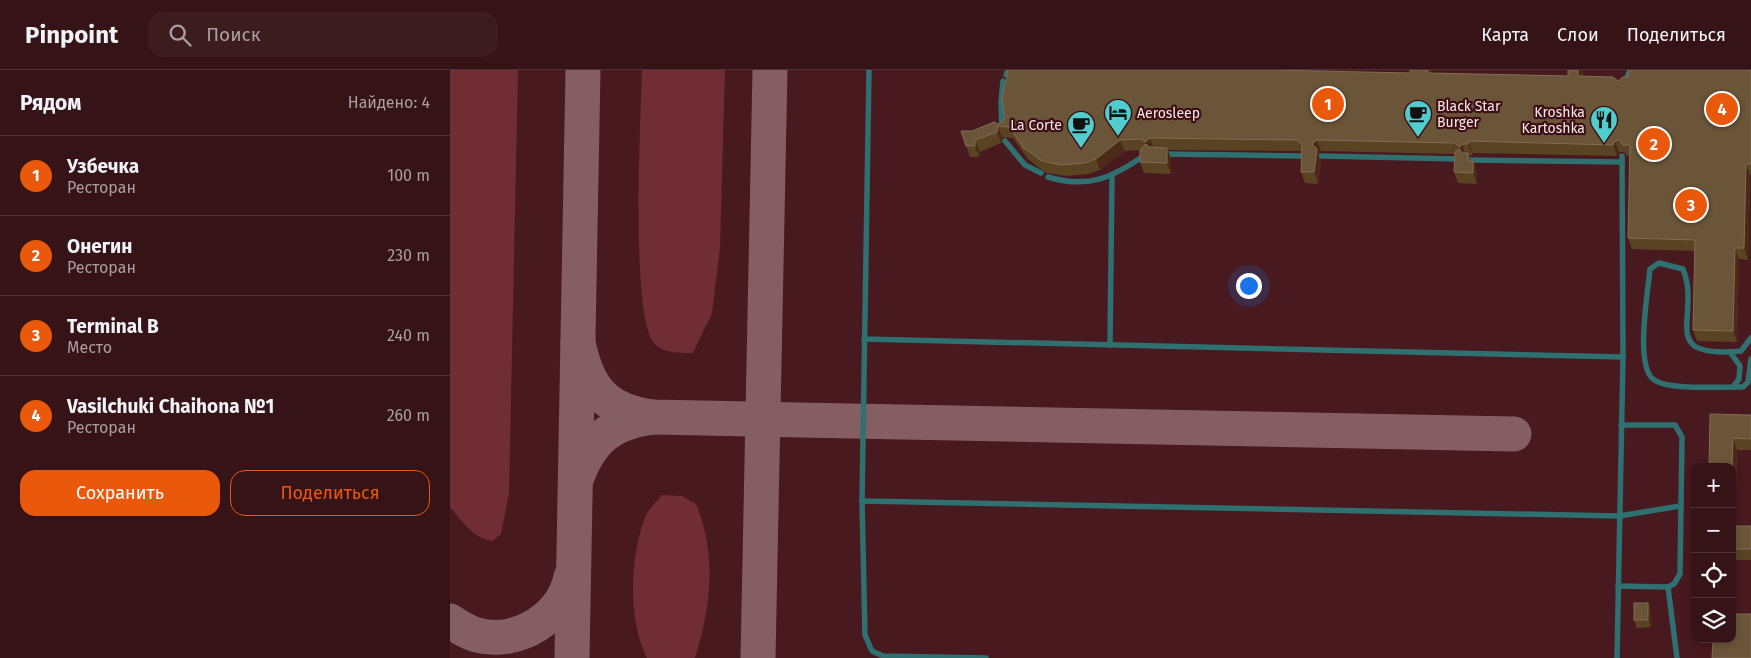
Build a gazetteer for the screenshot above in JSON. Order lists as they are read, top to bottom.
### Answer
{
  "places": {
    "hotel": ["Aerosleep"],
    "cafe": ["Black Star Burger", "La Corte"],
    "restaurant": ["Kroshka Kartoshka"]
  },
  "page": {
    "header": "Pinpoint",
    "search": "Поиск",
    "nav": ["Карта", "Слои", "Поделиться"],
    "heading": ["Рядом", "Найдено: 4"],
    "pins": [
      "1",
      "4",
      "2",
      "3"
    ],
    "list": [
      {
        "mark": "1",
        "name": "Узбечка",
        "note": "Ресторан",
        "value": "100 m"
      },
      {
        "mark": "2",
        "name": "Онегин",
        "note": "Ресторан",
        "value": "230 m"
      },
      {
        "mark": "3",
        "name": "Terminal B",
        "note": "Место",
        "value": "240 m"
      },
      {
        "mark": "4",
        "name": "Vasilchuki Chaihona №1",
        "note": "Ресторан",
        "value": "260 m"
      }
    ],
    "buttons": ["Сохранить", "Поделиться"],
    "map_buttons": ["+", "−"]
  }
}
